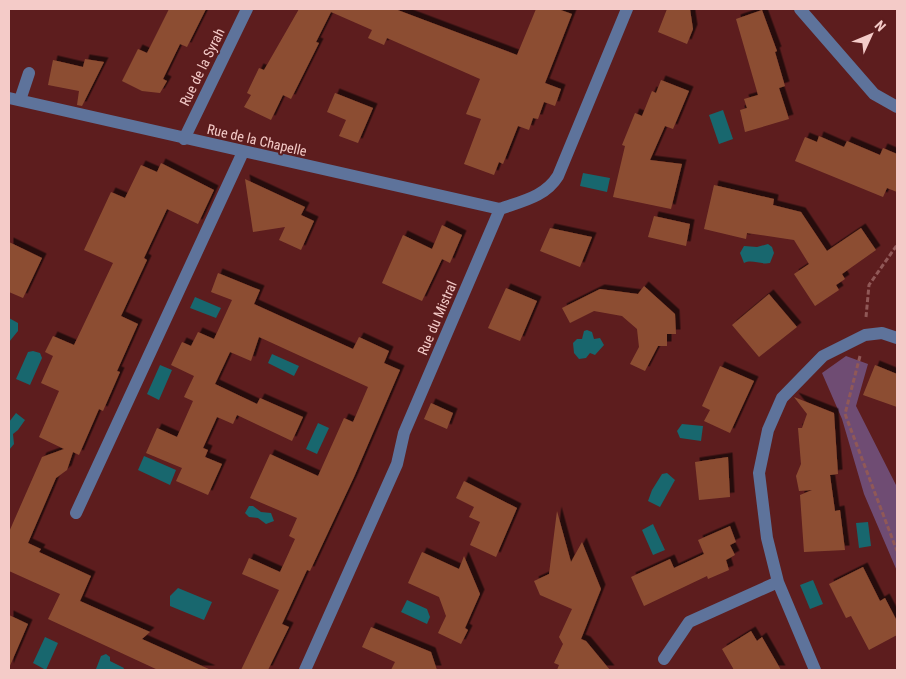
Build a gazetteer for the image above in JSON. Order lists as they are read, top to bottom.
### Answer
{
  "streets": {
    "street": ["Rue de la Syrah", "Rue de la Chapelle", "Rue du Mistral"]
  },
  "crossings": [
    ["Rue de la Syrah", "Rue de la Chapelle"],
    ["Rue de la Chapelle", "Rue du Mistral"]
  ],
  "north": "top right"
}
